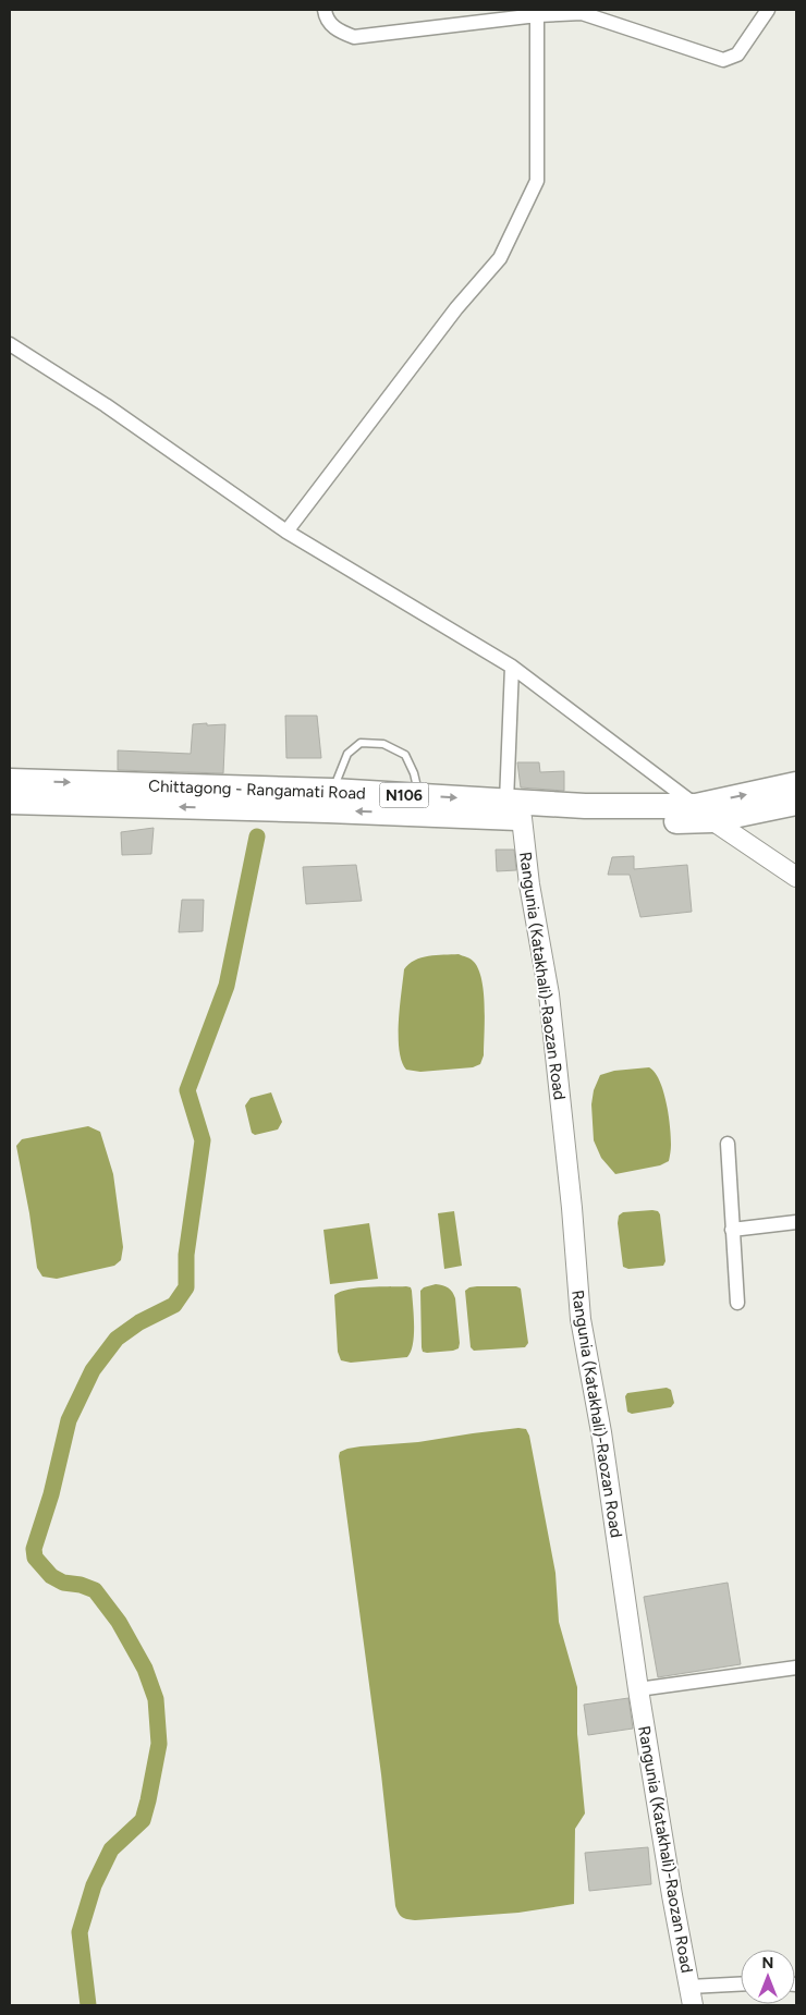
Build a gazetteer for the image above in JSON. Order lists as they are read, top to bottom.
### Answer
{
  "streets": {
    "highway": ["Chittagong - Rangamati Road", "N106"],
    "main road": ["Rangunia (Katakhali)-Raozan Road"]
  },
  "crossings": [
    ["Chittagong - Rangamati Road", "Rangunia (Katakhali)-Raozan Road"]
  ],
  "north": "top"
}
